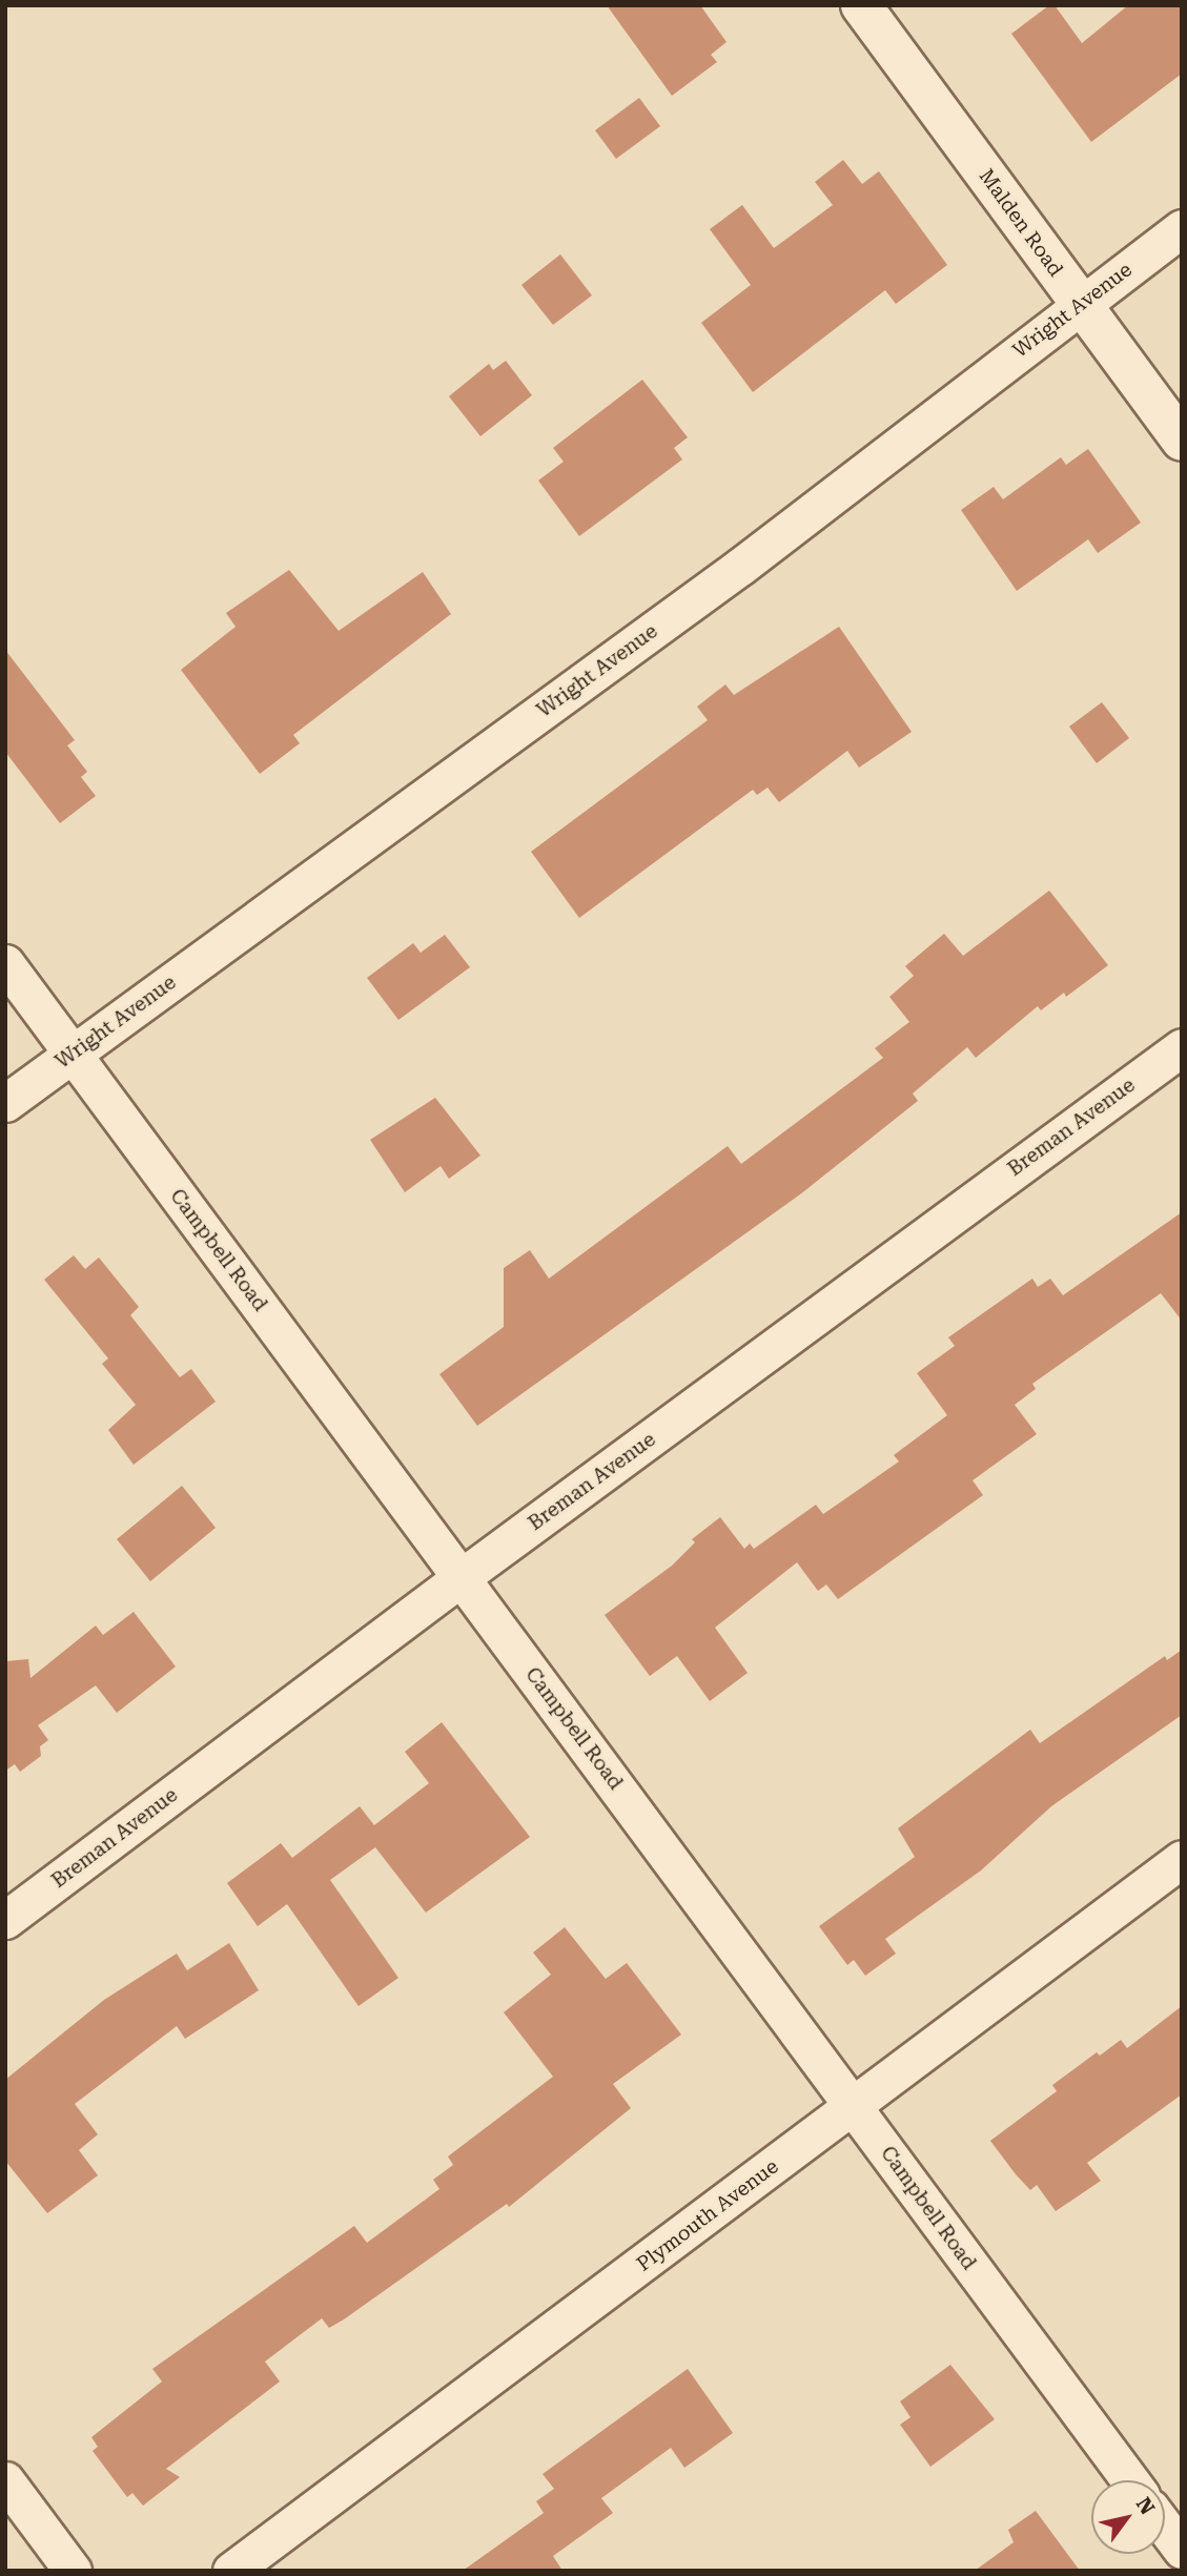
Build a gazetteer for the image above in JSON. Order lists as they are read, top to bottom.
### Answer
{
  "streets": {
    "street": [
      "Malden Road",
      "Wright Avenue",
      "Breman Avenue",
      "Campbell Road",
      "Plymouth Avenue"
    ]
  },
  "crossings": [
    ["Malden Road", "Wright Avenue"],
    ["Wright Avenue", "Campbell Road"],
    ["Breman Avenue", "Campbell Road"],
    ["Campbell Road", "Plymouth Avenue"]
  ],
  "north": "top right"
}
